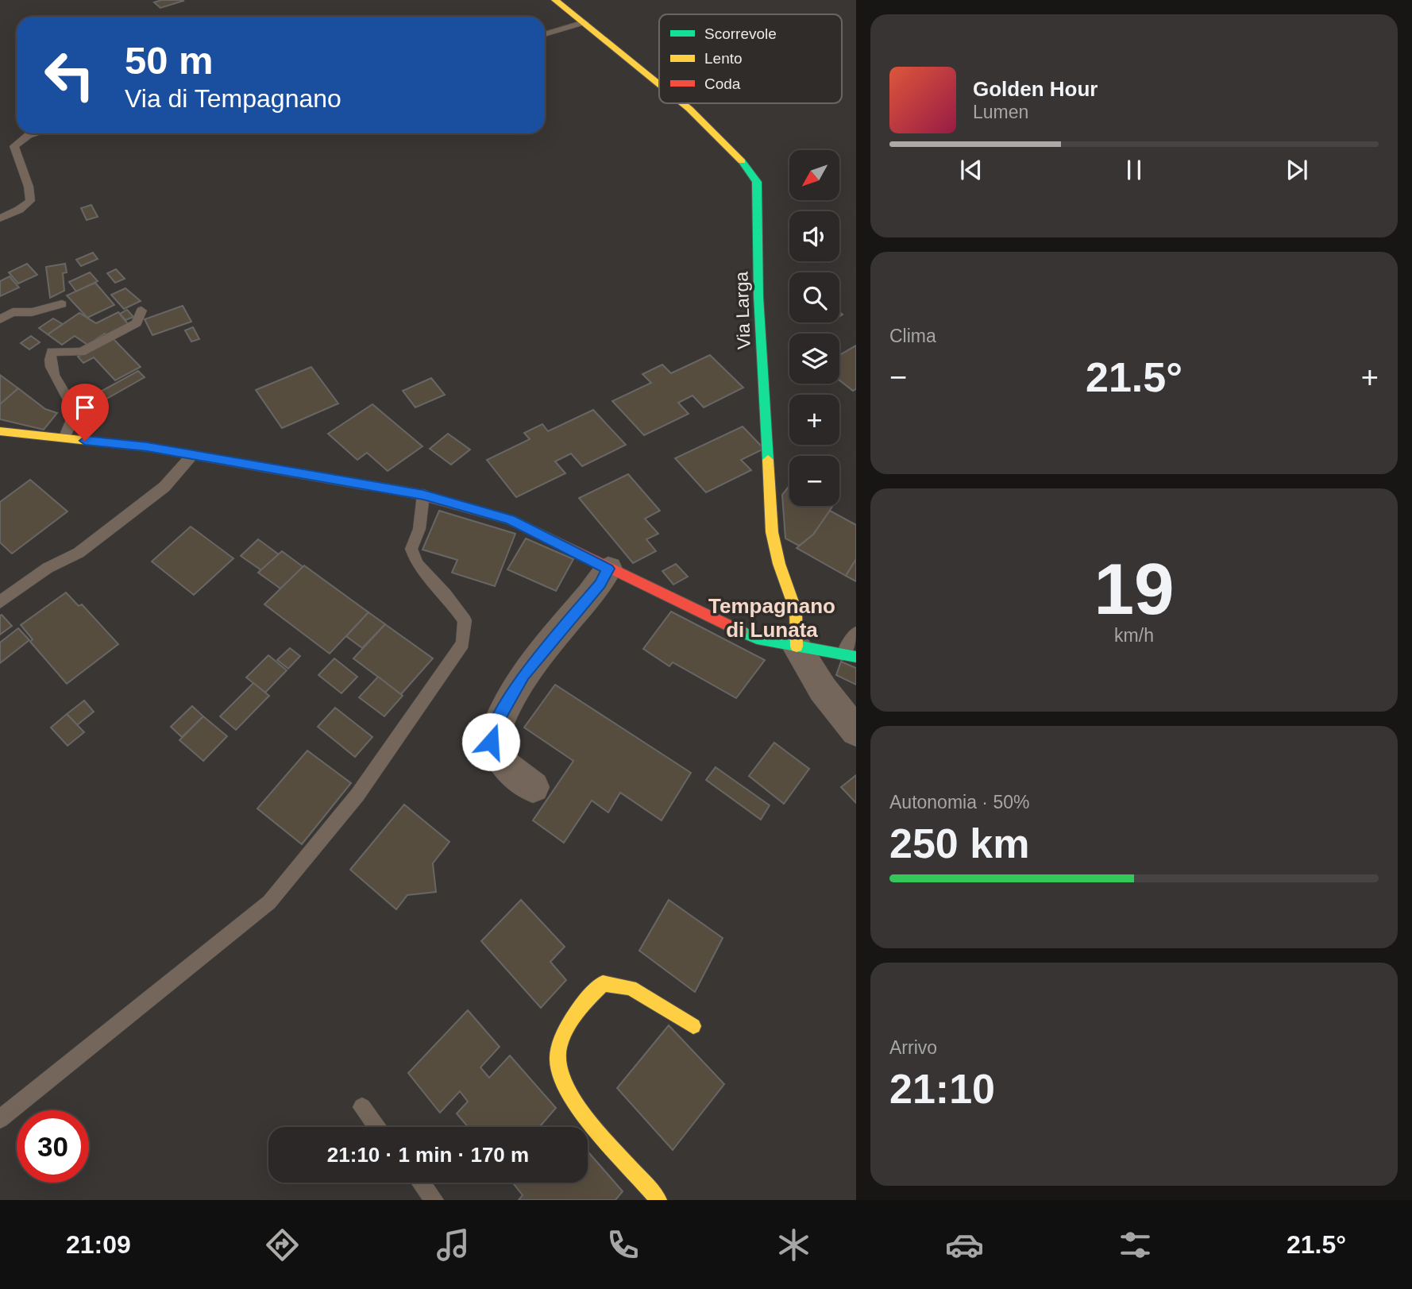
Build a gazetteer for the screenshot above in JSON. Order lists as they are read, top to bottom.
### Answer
{
  "streets": {
    "street": ["Via Larga"]
  },
  "districts": ["Tempagnano di Lunata"],
  "legend": ["Scorrevole", "Lento", "Coda"],
  "north": "bottom left",
  "page": {
    "turn": ["50 m", "Via di Tempagnano"],
    "song": ["Golden Hour", "Lumen"],
    "map_buttons": ["+", "−"],
    "tile": [
      "Clima",
      ["19", "km/h"],
      ["Autonomia · 50%", "250 km"],
      ["Arrivo", "21:10"]
    ],
    "heat": ["−", "21.5°", "+"],
    "limit": "30",
    "trip": "21:10 · 1 min · 170 m",
    "tabs": ["21:09", "21.5°"]
  }
}
